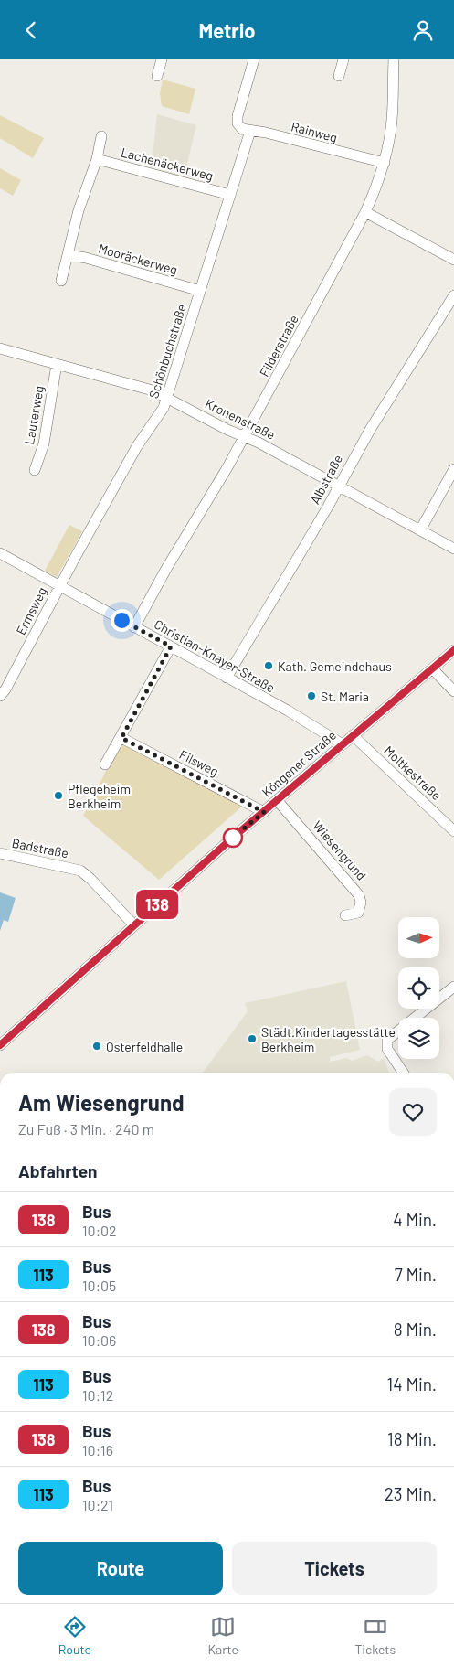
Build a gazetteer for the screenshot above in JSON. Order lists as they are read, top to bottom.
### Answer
{
  "streets": {
    "street": [
      "Rainweg",
      "Lachenäckerweg",
      "Mooräckerweg",
      "Filderstraße",
      "Schönbuchstraße",
      "Lauterweg",
      "Kronenstraße",
      "Albstraße",
      "Ermsweg",
      "Christian-Knayer-Straße",
      "Filsweg",
      "Köngener Straße",
      "Moltkestraße",
      "Badstraße",
      "Wiesengrund"
    ]
  },
  "crossings": [
    ["Rainweg", "Filderstraße"],
    ["Rainweg", "Schönbuchstraße"],
    ["Lachenäckerweg", "Schönbuchstraße"],
    ["Mooräckerweg", "Schönbuchstraße"],
    ["Filderstraße", "Kronenstraße"],
    ["Filderstraße", "Christian-Knayer-Straße"],
    ["Schönbuchstraße", "Kronenstraße"],
    ["Schönbuchstraße", "Ermsweg"],
    ["Schönbuchstraße", "Christian-Knayer-Straße"],
    ["Lauterweg", "Kronenstraße"],
    ["Kronenstraße", "Albstraße"],
    ["Albstraße", "Christian-Knayer-Straße"],
    ["Ermsweg", "Christian-Knayer-Straße"],
    ["Christian-Knayer-Straße", "Köngener Straße"],
    ["Filsweg", "Köngener Straße"],
    ["Köngener Straße", "Moltkestraße"],
    ["Köngener Straße", "Badstraße"],
    ["Köngener Straße", "Wiesengrund"]
  ],
  "places": [
    "Kath. Gemeindehaus",
    "St. Maria",
    "Pflegeheim Berkheim",
    "Städt.Kindertagesstätte Berkheim",
    "Osterfeldhalle"
  ],
  "lines": ["bus line 138"],
  "north": "right",
  "page": {
    "header": "Metrio",
    "on_map": "138",
    "heading": [
      ["Am Wiesengrund", "Zu Fuß · 3 Min. · 240 m"],
      "Abfahrten"
    ],
    "list": [
      {
        "mark": "138",
        "name": "Bus",
        "note": "10:02",
        "value": "4 Min."
      },
      {
        "mark": "113",
        "name": "Bus",
        "note": "10:05",
        "value": "7 Min."
      },
      {
        "mark": "138",
        "name": "Bus",
        "note": "10:06",
        "value": "8 Min."
      },
      {
        "mark": "113",
        "name": "Bus",
        "note": "10:12",
        "value": "14 Min."
      },
      {
        "mark": "138",
        "name": "Bus",
        "note": "10:16",
        "value": "18 Min."
      },
      {
        "mark": "113",
        "name": "Bus",
        "note": "10:21",
        "value": "23 Min."
      }
    ],
    "buttons": ["Route", "Tickets"],
    "tabs": ["Route", "Karte", "Tickets"]
  }
}
